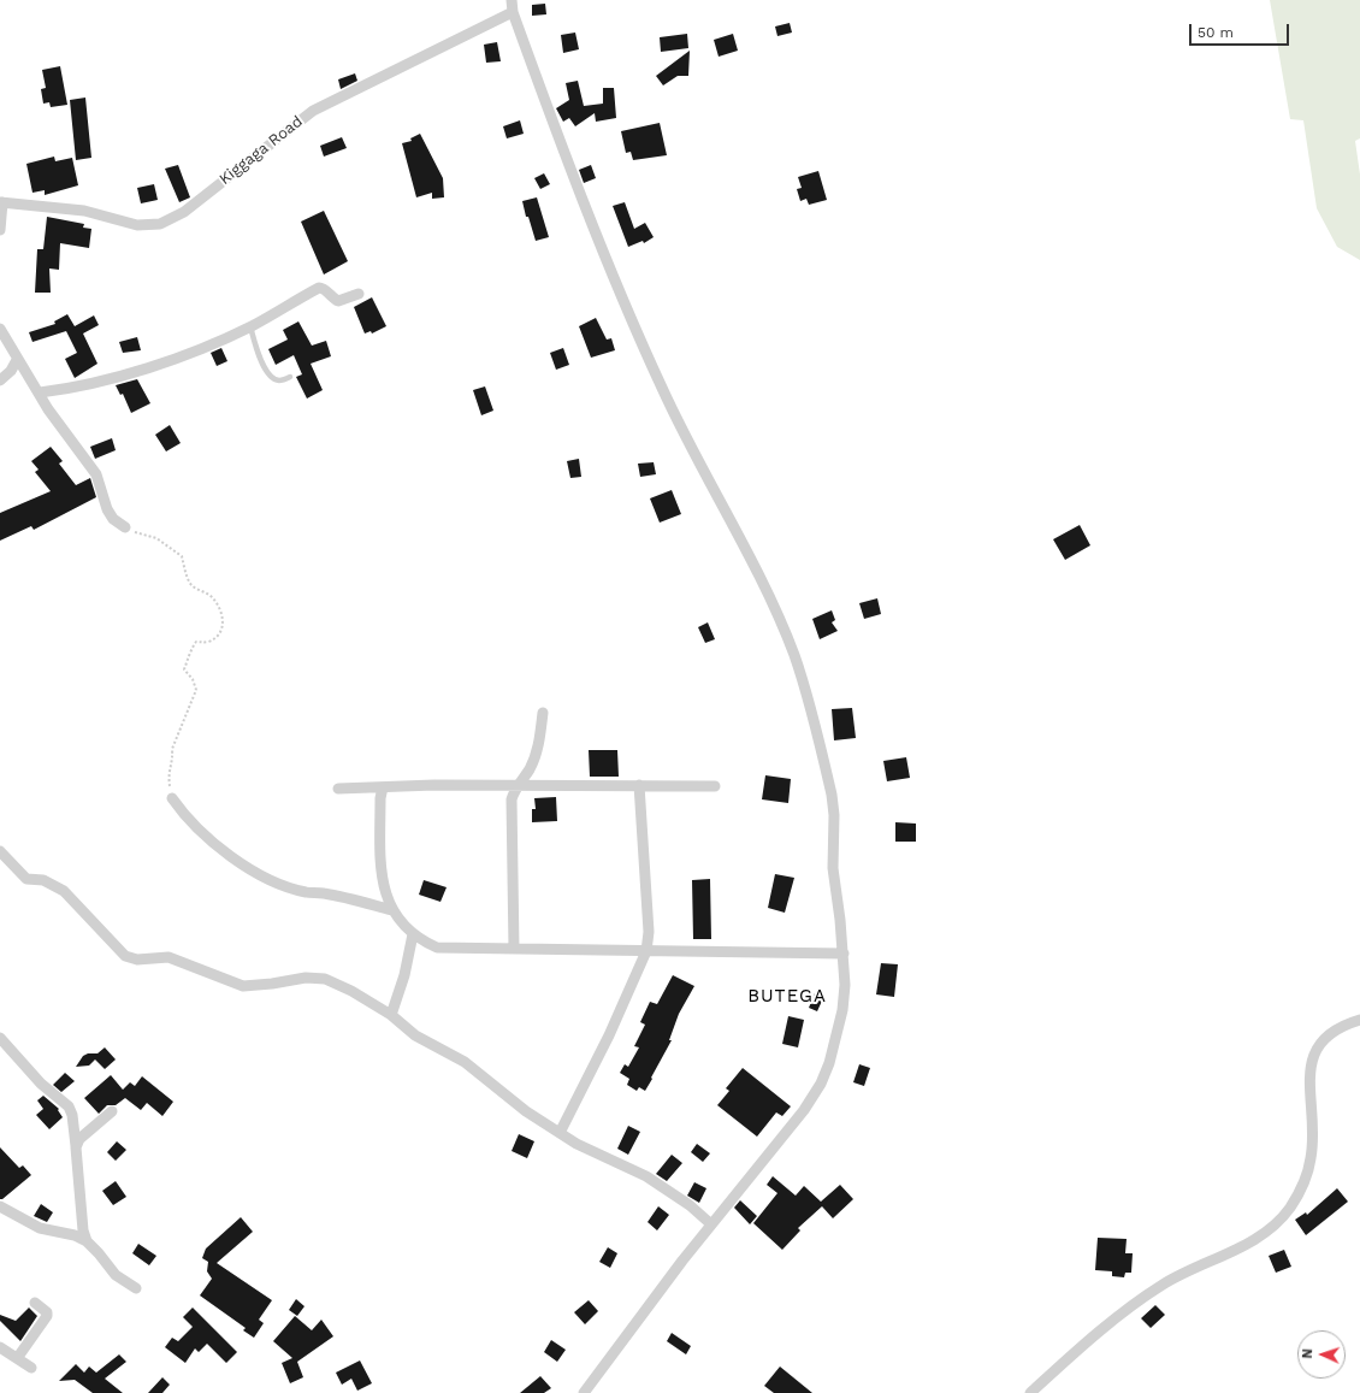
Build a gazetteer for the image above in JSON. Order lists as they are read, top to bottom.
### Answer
{
  "streets": {
    "street": ["Kiggaga Road"]
  },
  "districts": ["BUTEGA"],
  "scale_bar": "50 m",
  "north": "left"
}
